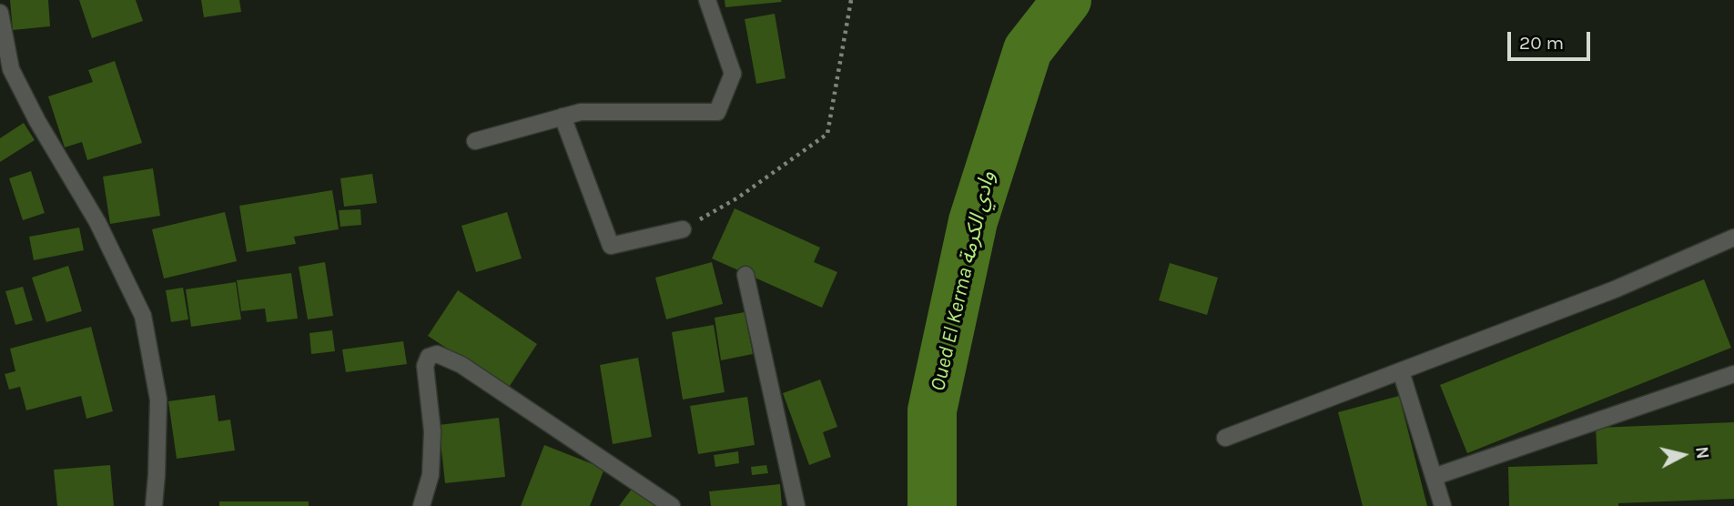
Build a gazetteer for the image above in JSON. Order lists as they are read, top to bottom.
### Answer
{
  "water": ["Oued El Kerma وادي الكرمة"],
  "scale_bar": "20 m",
  "north": "right"
}
